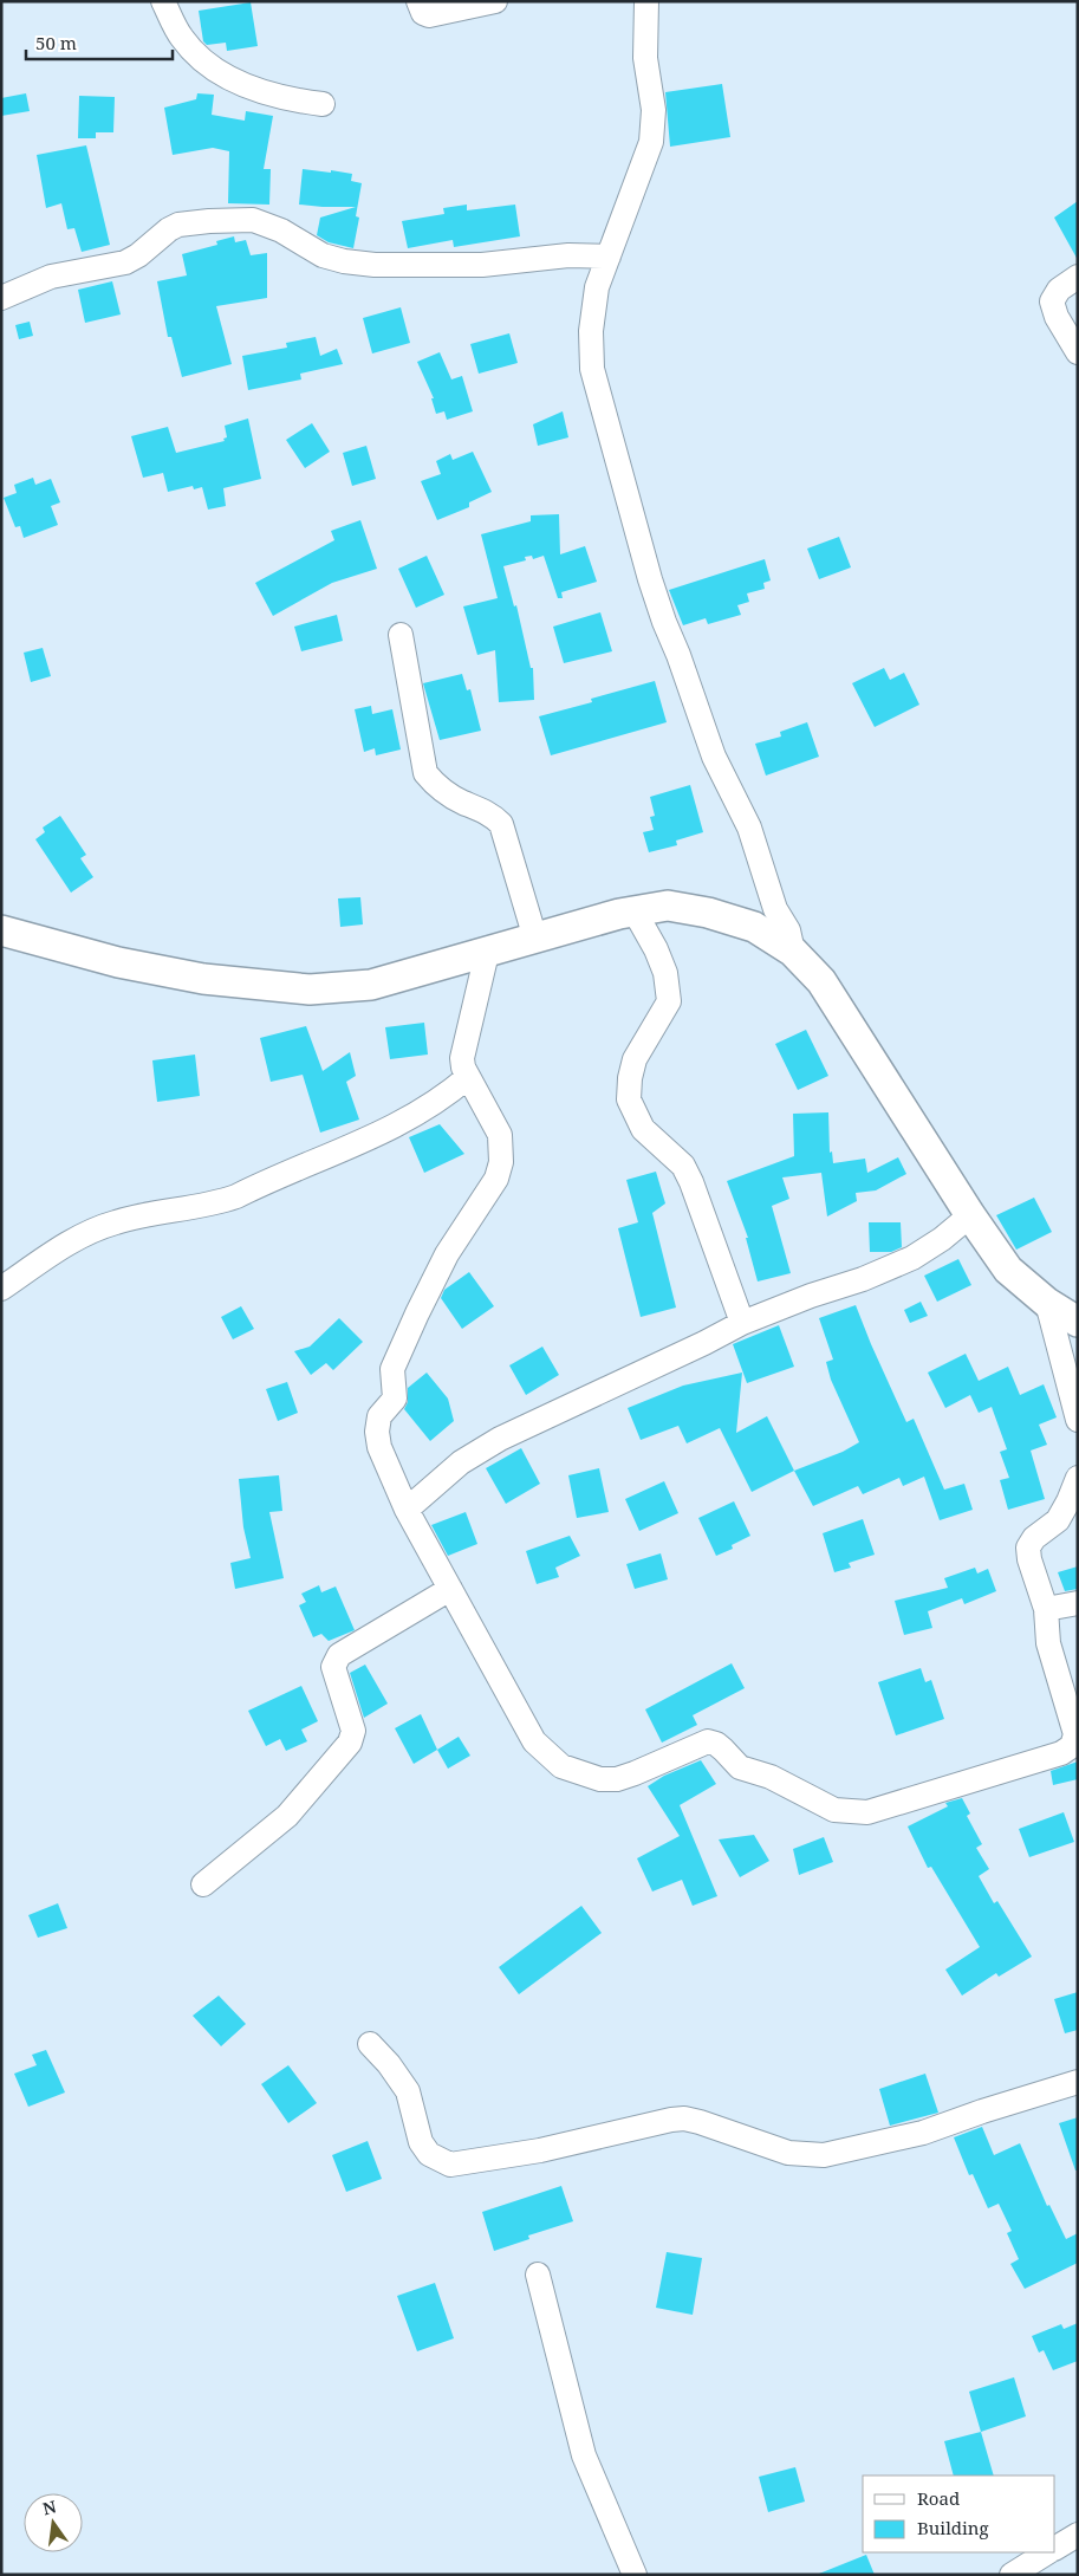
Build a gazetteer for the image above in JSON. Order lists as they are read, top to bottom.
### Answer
{
  "legend": ["Road", "Building"],
  "scale_bar": "50 m",
  "north": "top"
}
